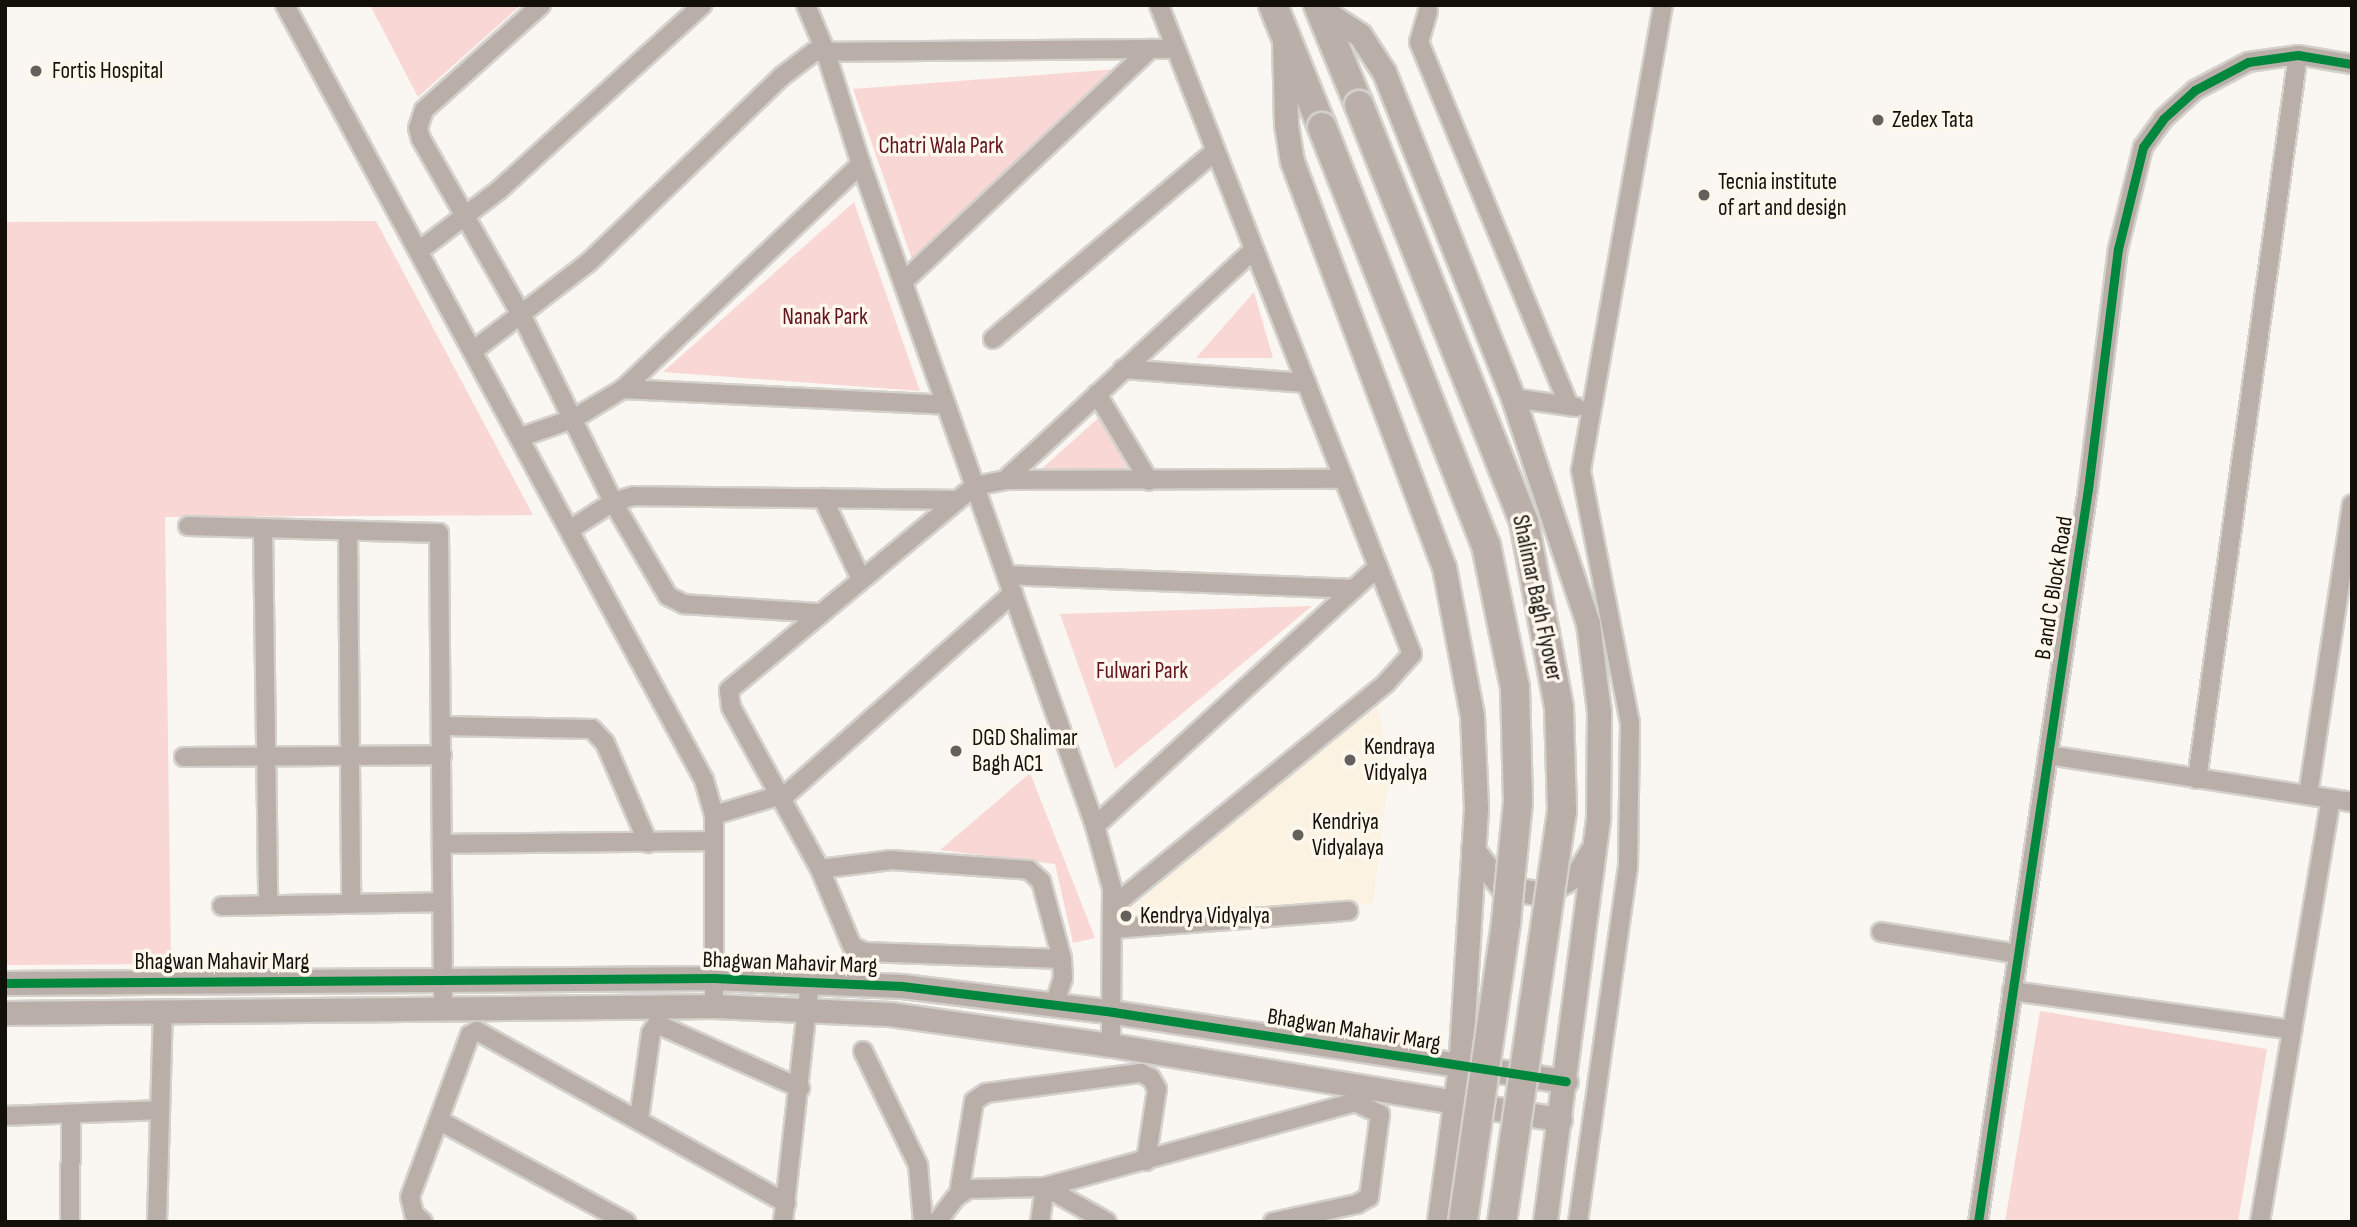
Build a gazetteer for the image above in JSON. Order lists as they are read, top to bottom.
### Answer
{
  "streets": {
    "main road": ["Shalimar Bagh Flyover"],
    "street": ["B and C Block Road", "Bhagwan Mahavir Marg"]
  },
  "parks": ["Chatri Wala Park", "Nanak Park", "Fulwari Park"],
  "places": [
    "Fortis Hospital",
    "Zedex Tata",
    "Tecnia institute of art and design",
    "DGD Shalimar Bagh AC1",
    "Kendraya Vidyalya",
    "Kendriya Vidyalaya",
    "Kendrya Vidyalya"
  ]
}
